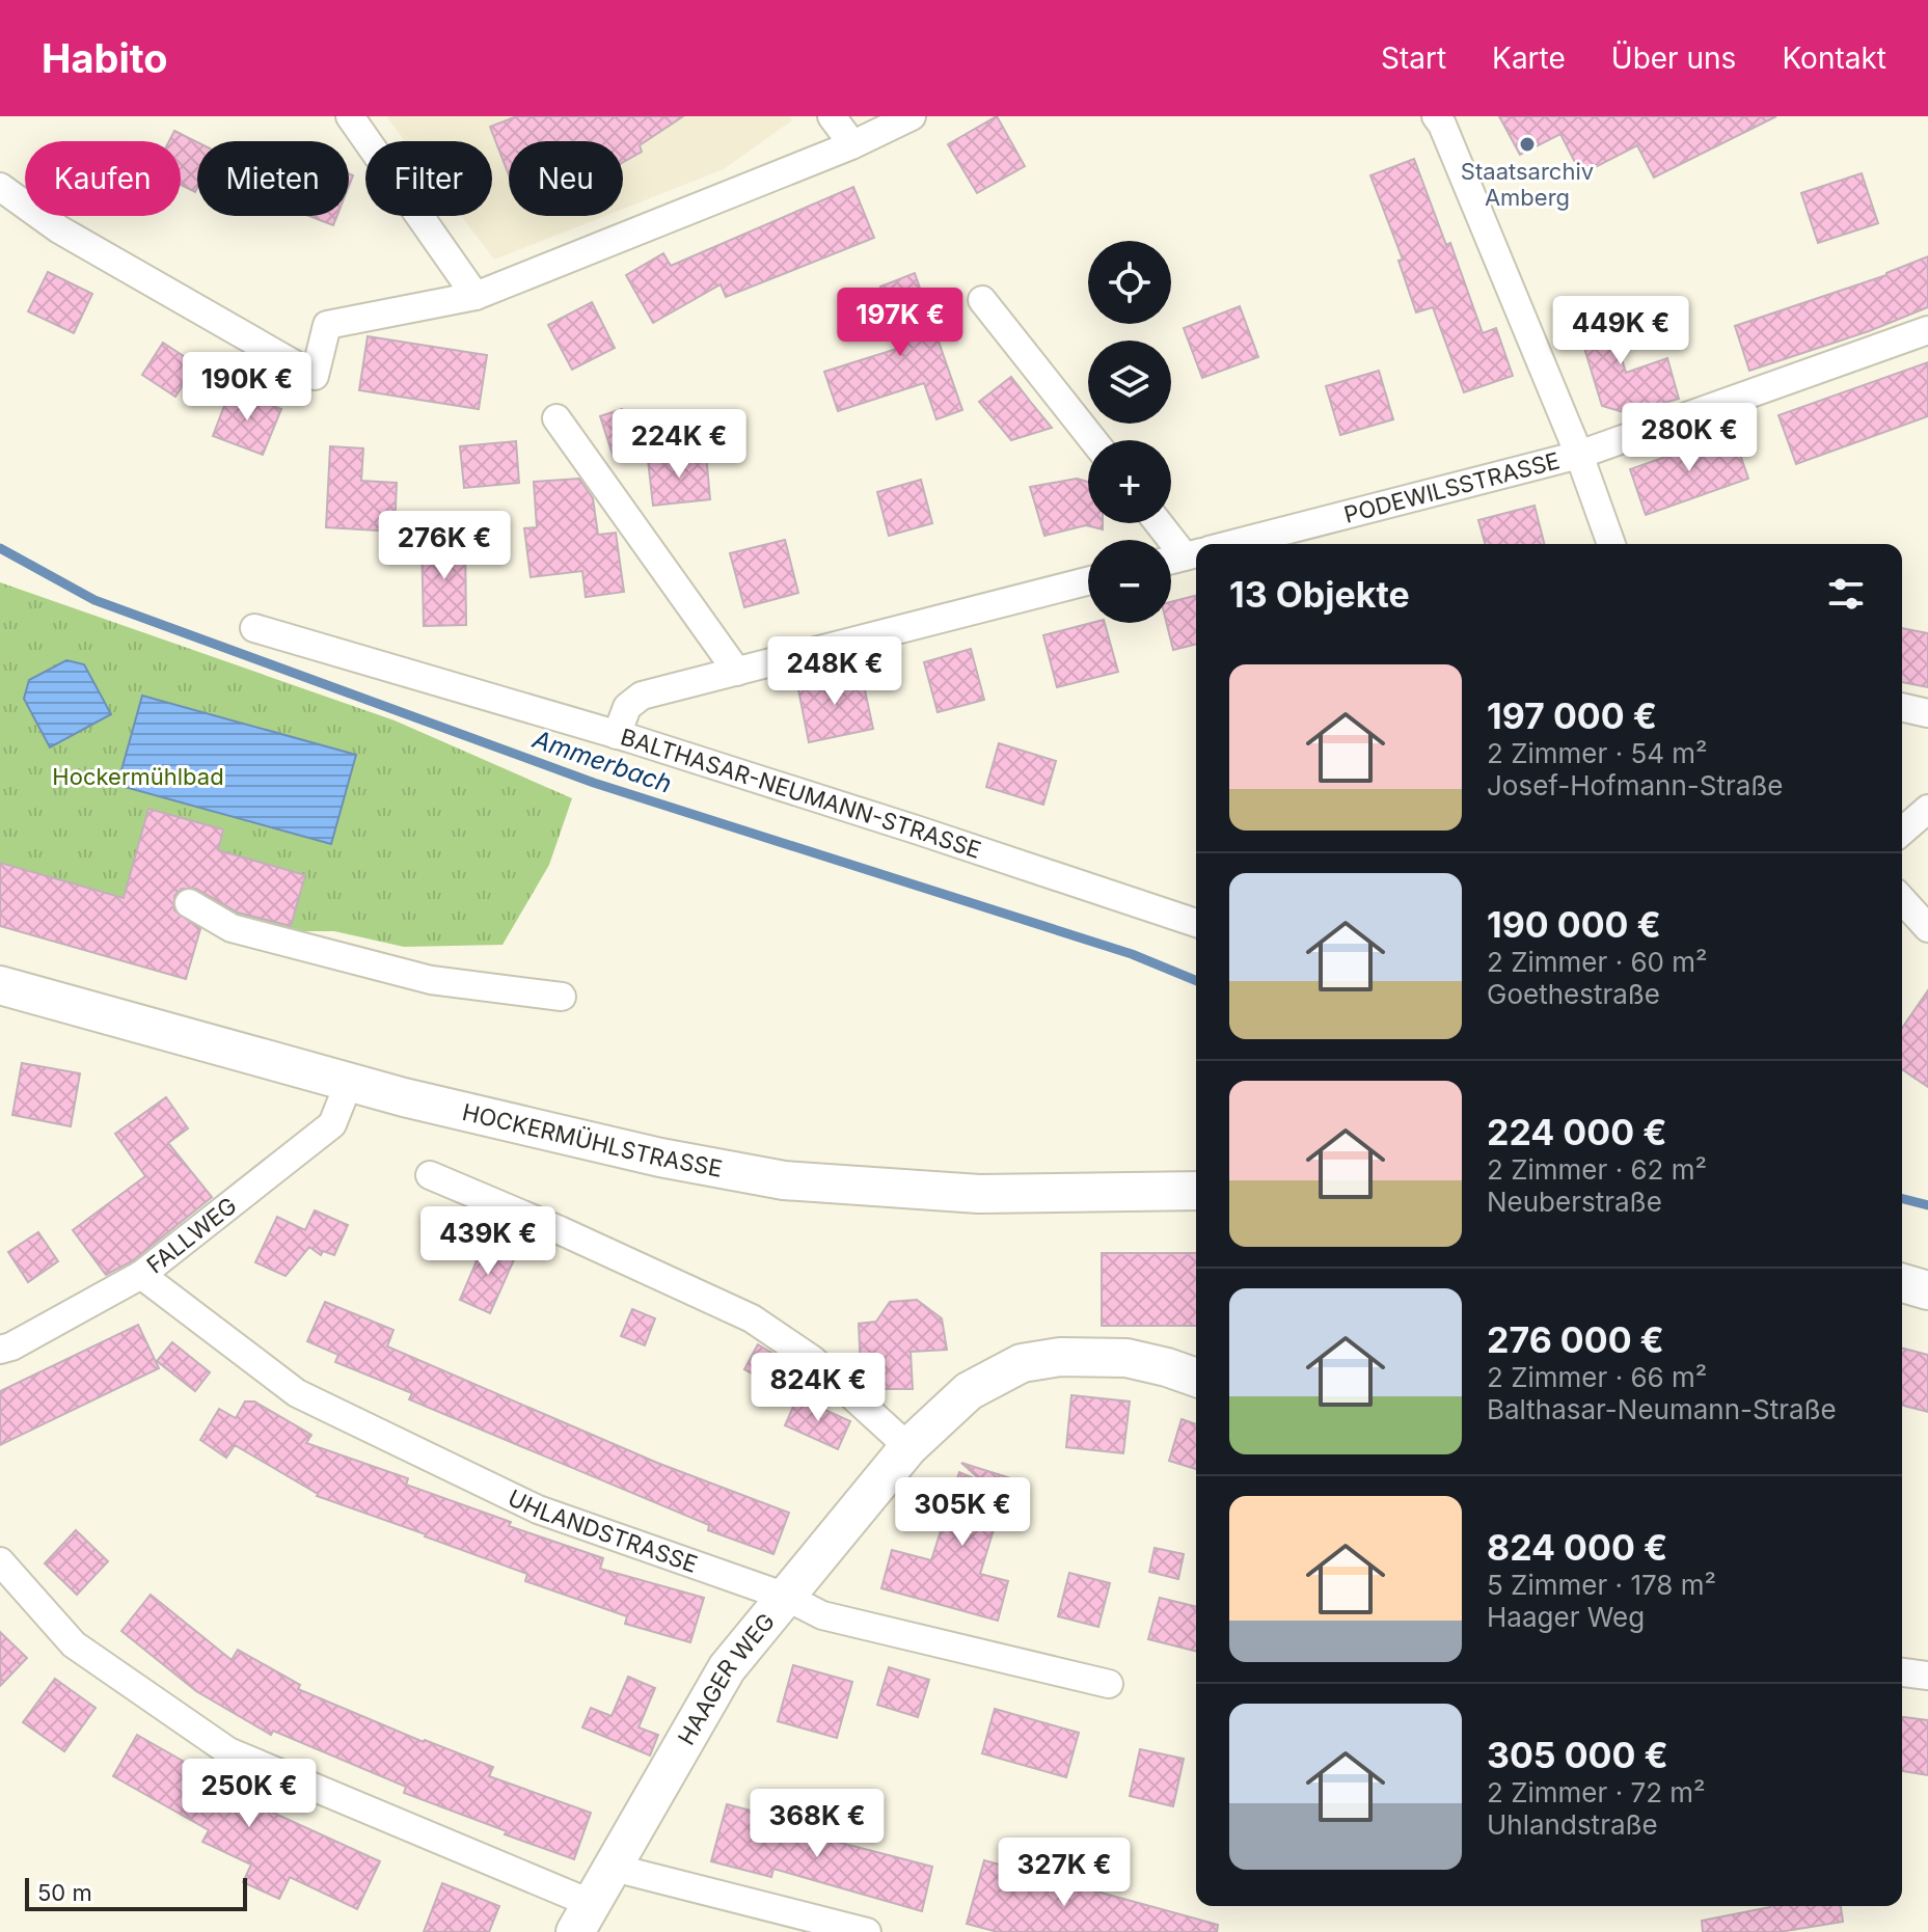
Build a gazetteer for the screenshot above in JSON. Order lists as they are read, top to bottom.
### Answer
{
  "streets": {
    "main road": ["HOCKERMÜHLSTRASSE", "HAAGER WEG"],
    "street": [
      "PODEWILSSTRASSE",
      "BALTHASAR-NEUMANN-STRASSE",
      "FALLWEG",
      "UHLANDSTRASSE"
    ]
  },
  "crossings": [
    ["HOCKERMÜHLSTRASSE", "FALLWEG"],
    ["FALLWEG", "UHLANDSTRASSE"],
    ["UHLANDSTRASSE", "HAAGER WEG"]
  ],
  "water": ["Ammerbach"],
  "parks": ["Hockermühlbad"],
  "places": ["Staatsarchiv Amberg"],
  "scale_bar": "50 m",
  "page": {
    "header": "Habito",
    "nav": [
      "Start",
      "Karte",
      "Über uns",
      "Kontakt"
    ],
    "chip": [
      "Kaufen",
      "Mieten",
      "Filter",
      "Neu"
    ],
    "map_buttons": ["+", "−"],
    "price": [
      "197K €",
      "449K €",
      "190K €",
      "280K €",
      "224K €",
      "276K €",
      "248K €",
      "439K €",
      "824K €",
      "305K €",
      "250K €",
      "368K €",
      "327K €"
    ],
    "heading": "13 Objekte",
    "list": [
      {
        "name": "197 000 €",
        "note": "2 Zimmer · 54 m² · Josef-Hofmann-Straße"
      },
      {
        "name": "190 000 €",
        "note": "2 Zimmer · 60 m² · Goethestraße"
      },
      {
        "name": "224 000 €",
        "note": "2 Zimmer · 62 m² · Neuberstraße"
      },
      {
        "name": "276 000 €",
        "note": "2 Zimmer · 66 m² · Balthasar-Neumann-Straße"
      },
      {
        "name": "824 000 €",
        "note": "5 Zimmer · 178 m² · Haager Weg"
      },
      {
        "name": "305 000 €",
        "note": "2 Zimmer · 72 m² · Uhlandstraße"
      }
    ],
    "scale": "50 m"
  }
}
